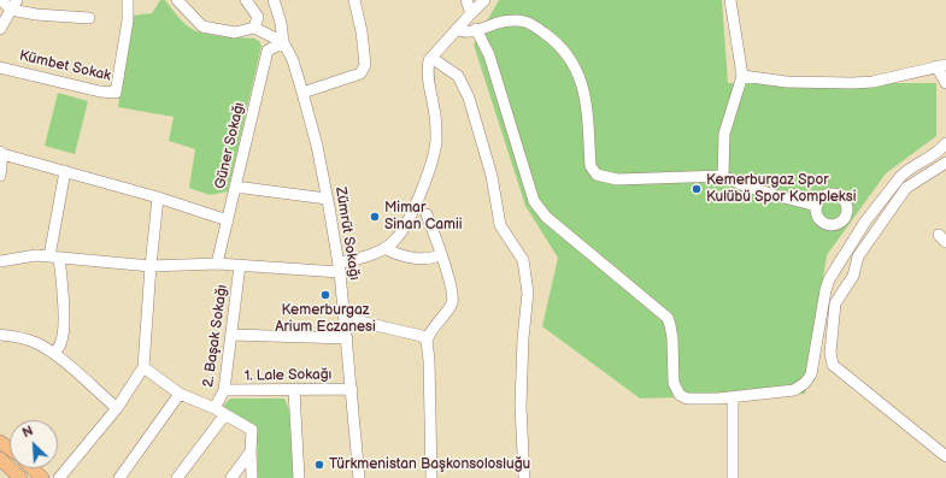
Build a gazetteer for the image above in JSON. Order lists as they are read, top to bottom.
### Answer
{
  "streets": {
    "street": [
      "Kümbet Sokak",
      "Güner Sokağı",
      "Zümrüt Sokağı",
      "2. Başak Sokağı",
      "1. Lale Sokağı"
    ]
  },
  "crossings": [
    ["Zümrüt Sokağı", "1. Lale Sokağı"],
    ["2. Başak Sokağı", "1. Lale Sokağı"]
  ],
  "places": [
    "Kemerburgaz Spor Kulübü Spor Kompleksi",
    "Mimar Sinan Camii",
    "Kemerburgaz Arium Eczanesi",
    "Türkmenistan Başkonsolosluğu"
  ],
  "north": "top left"
}
